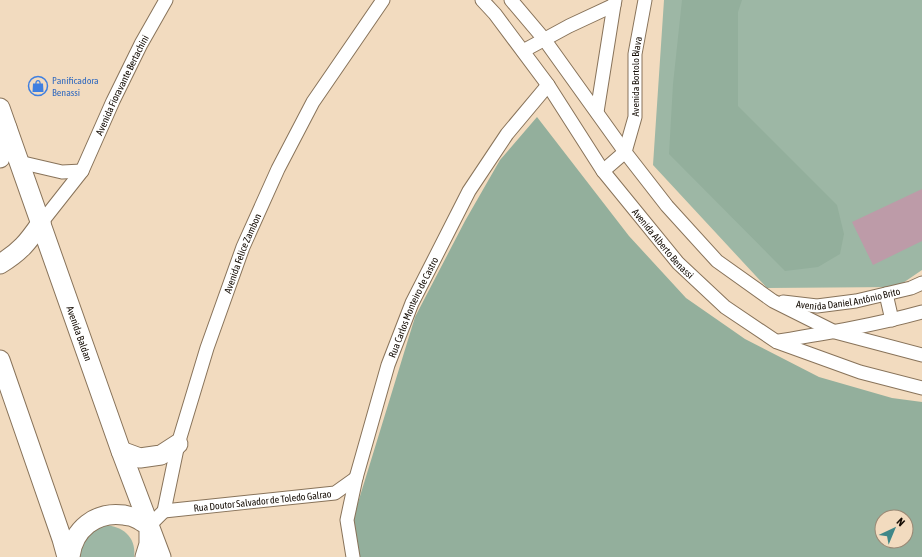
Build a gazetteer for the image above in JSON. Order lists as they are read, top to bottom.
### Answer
{
  "streets": {
    "main road": ["Avenida Baldan"],
    "street": [
      "Avenida Bortolo Biava",
      "Avenida Fioravante Bertachini",
      "Avenida Alberto Benassi",
      "Avenida Felice Zambon",
      "Avenida Daniel Antônio Brito",
      "Rua Carlos Monteiro de Castro",
      "Rua Doutor Salvador de Toledo Galrao"
    ]
  },
  "crossings": [
    ["Avenida Fioravante Bertachini", "Avenida Baldan"],
    ["Avenida Alberto Benassi", "Rua Carlos Monteiro de Castro"],
    ["Avenida Felice Zambon", "Rua Doutor Salvador de Toledo Galrao"],
    ["Rua Carlos Monteiro de Castro", "Rua Doutor Salvador de Toledo Galrao"]
  ],
  "places": {
    "shop": ["Panificadora Benassi"]
  },
  "north": "top right"
}
